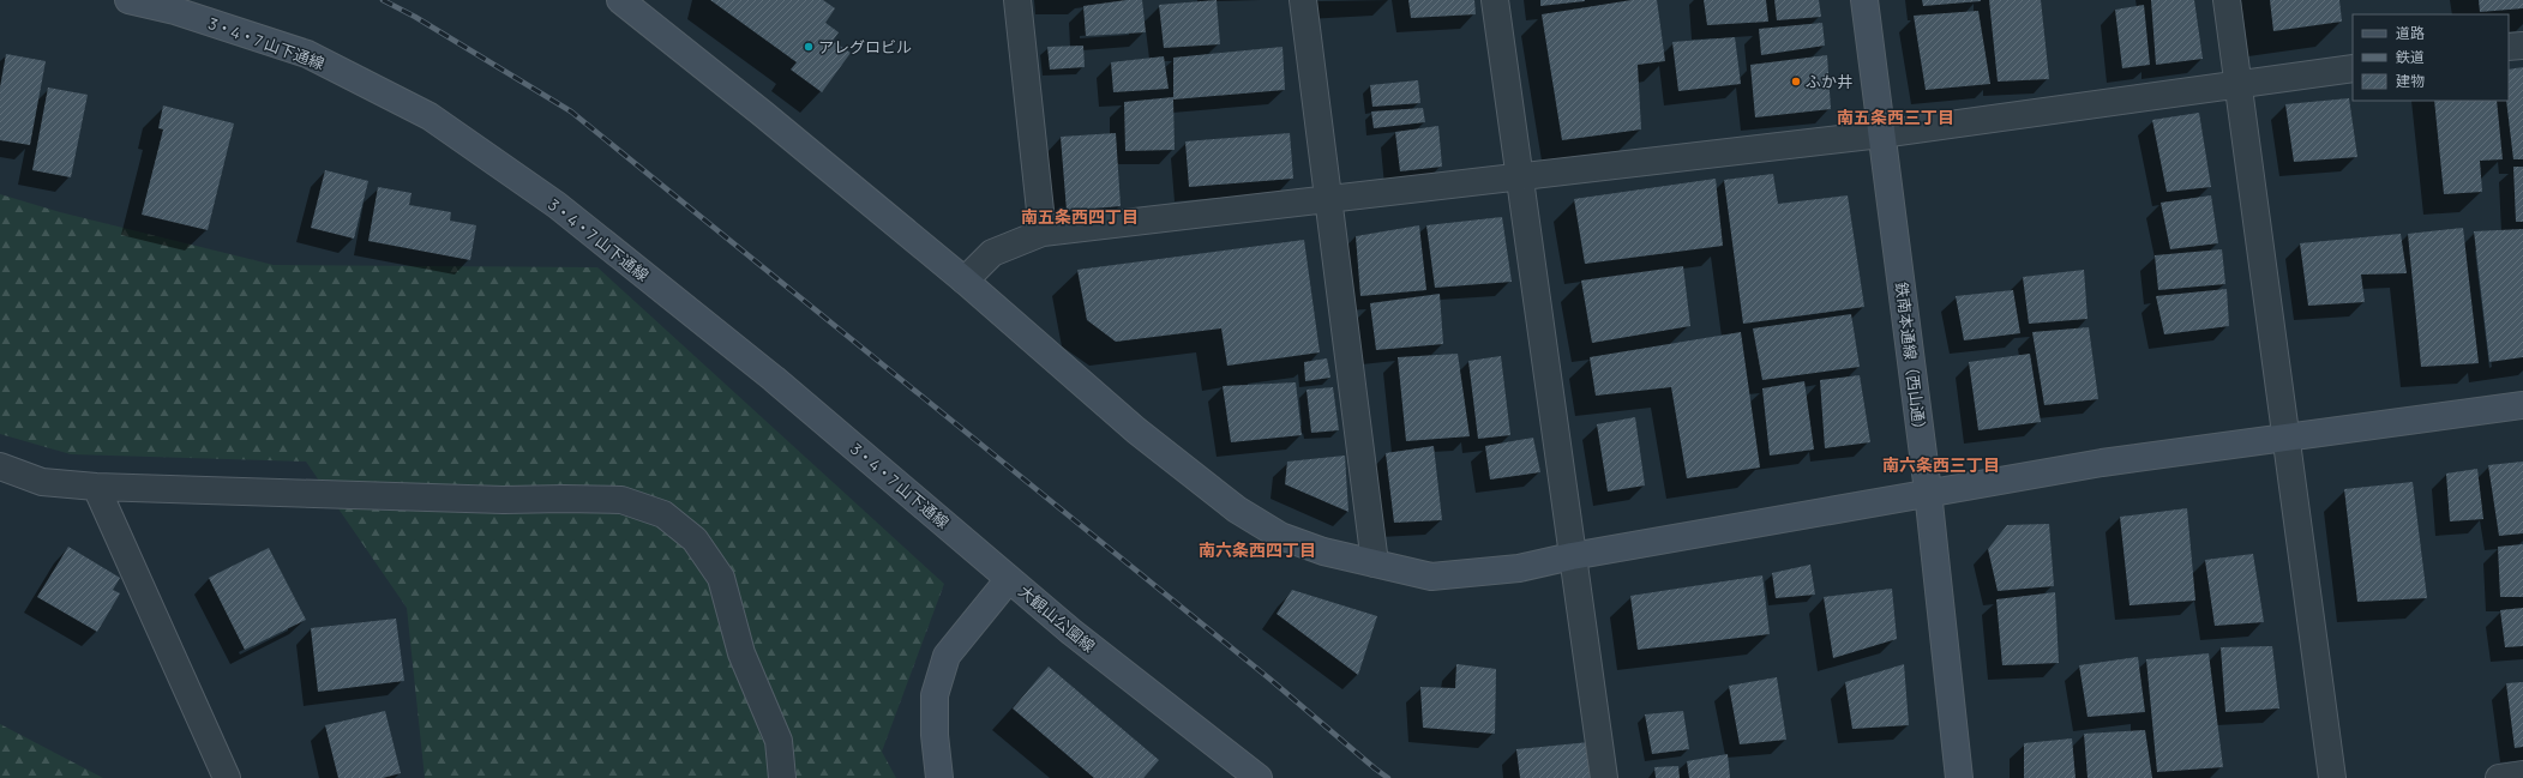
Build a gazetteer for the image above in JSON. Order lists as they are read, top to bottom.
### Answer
{
  "streets": {
    "street": ["3・4・7 山下通線", "鉄南本通線（西山通）", "大観山公園線"]
  },
  "crossings": [
    ["3・4・7 山下通線", "大観山公園線"]
  ],
  "districts": [
    "南五条西三丁目",
    "南五条西四丁目",
    "南六条西三丁目",
    "南六条西四丁目"
  ],
  "places": ["アレグロビル", "ふか井"],
  "legend": ["道路", "鉄道", "建物"]
}
